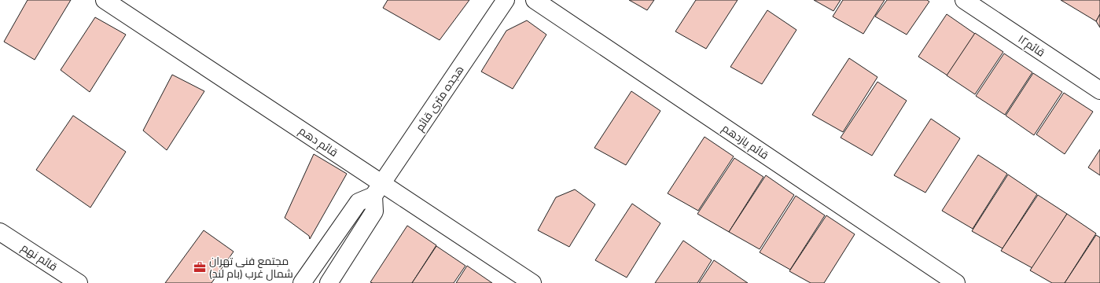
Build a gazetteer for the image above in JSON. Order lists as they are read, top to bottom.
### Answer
{
  "streets": {
    "street": [
      "قائم۱۲",
      "هجده متری قائم",
      "قائم دهم",
      "قائم یازدهم",
      "قائم نهم"
    ]
  },
  "crossings": [
    ["هجده متری قائم", "قائم دهم"]
  ],
  "places": {
    "office": ["مجتمع فنی تهران شمال غرب (بام لند)"]
  }
}
